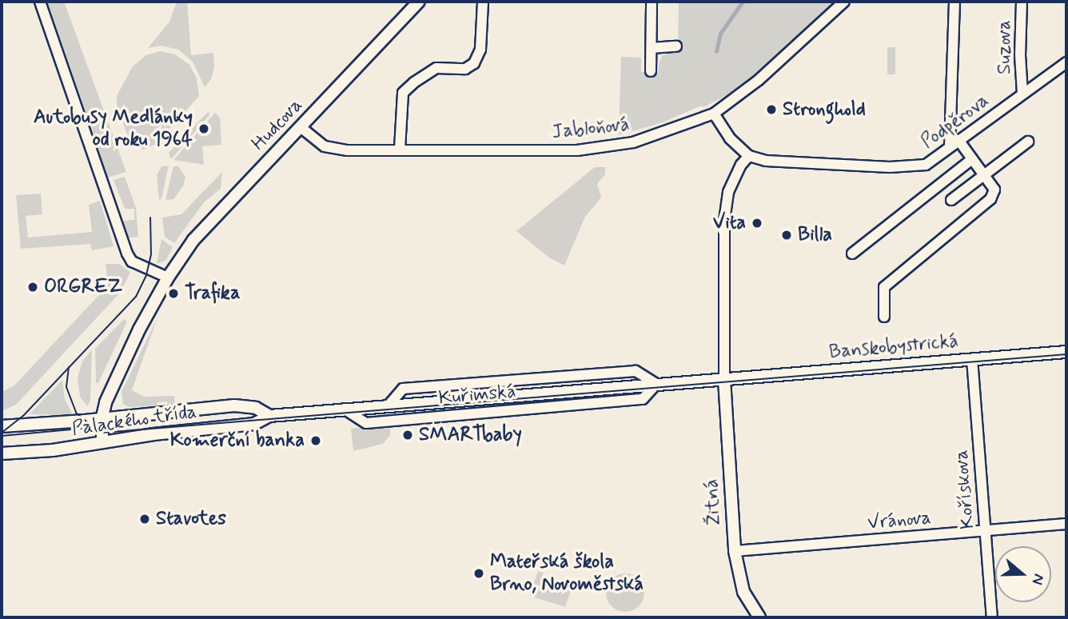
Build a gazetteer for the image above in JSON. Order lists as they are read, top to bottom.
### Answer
{
  "streets": {
    "street": [
      "Suzova",
      "Podpěrova",
      "Hudcova",
      "Jabloňová",
      "Banskobystrická",
      "Kuřimská",
      "Palackého třída",
      "Kořískova",
      "Žitná",
      "Vránova"
    ]
  },
  "crossings": [
    ["Suzova", "Podpěrova"],
    ["Podpěrova", "Banskobystrická"],
    ["Hudcova", "Jabloňová"],
    ["Hudcova", "Palackého třída"],
    ["Banskobystrická", "Kuřimská"],
    ["Banskobystrická", "Kořískova"],
    ["Banskobystrická", "Žitná"],
    ["Kuřimská", "Palackého třída"],
    ["Kuřimská", "Žitná"],
    ["Kořískova", "Vránova"],
    ["Žitná", "Vránova"]
  ],
  "places": [
    "Stronghold",
    "Autobusy Medlánky od roku 1964",
    "Vita",
    "Billa",
    "ORGREZ",
    "Trafika",
    "SMARTbaby",
    "Komerční banka",
    "Stavotes",
    "Mateřská škola Brno, Novoměstská"
  ],
  "north": "right"
}
